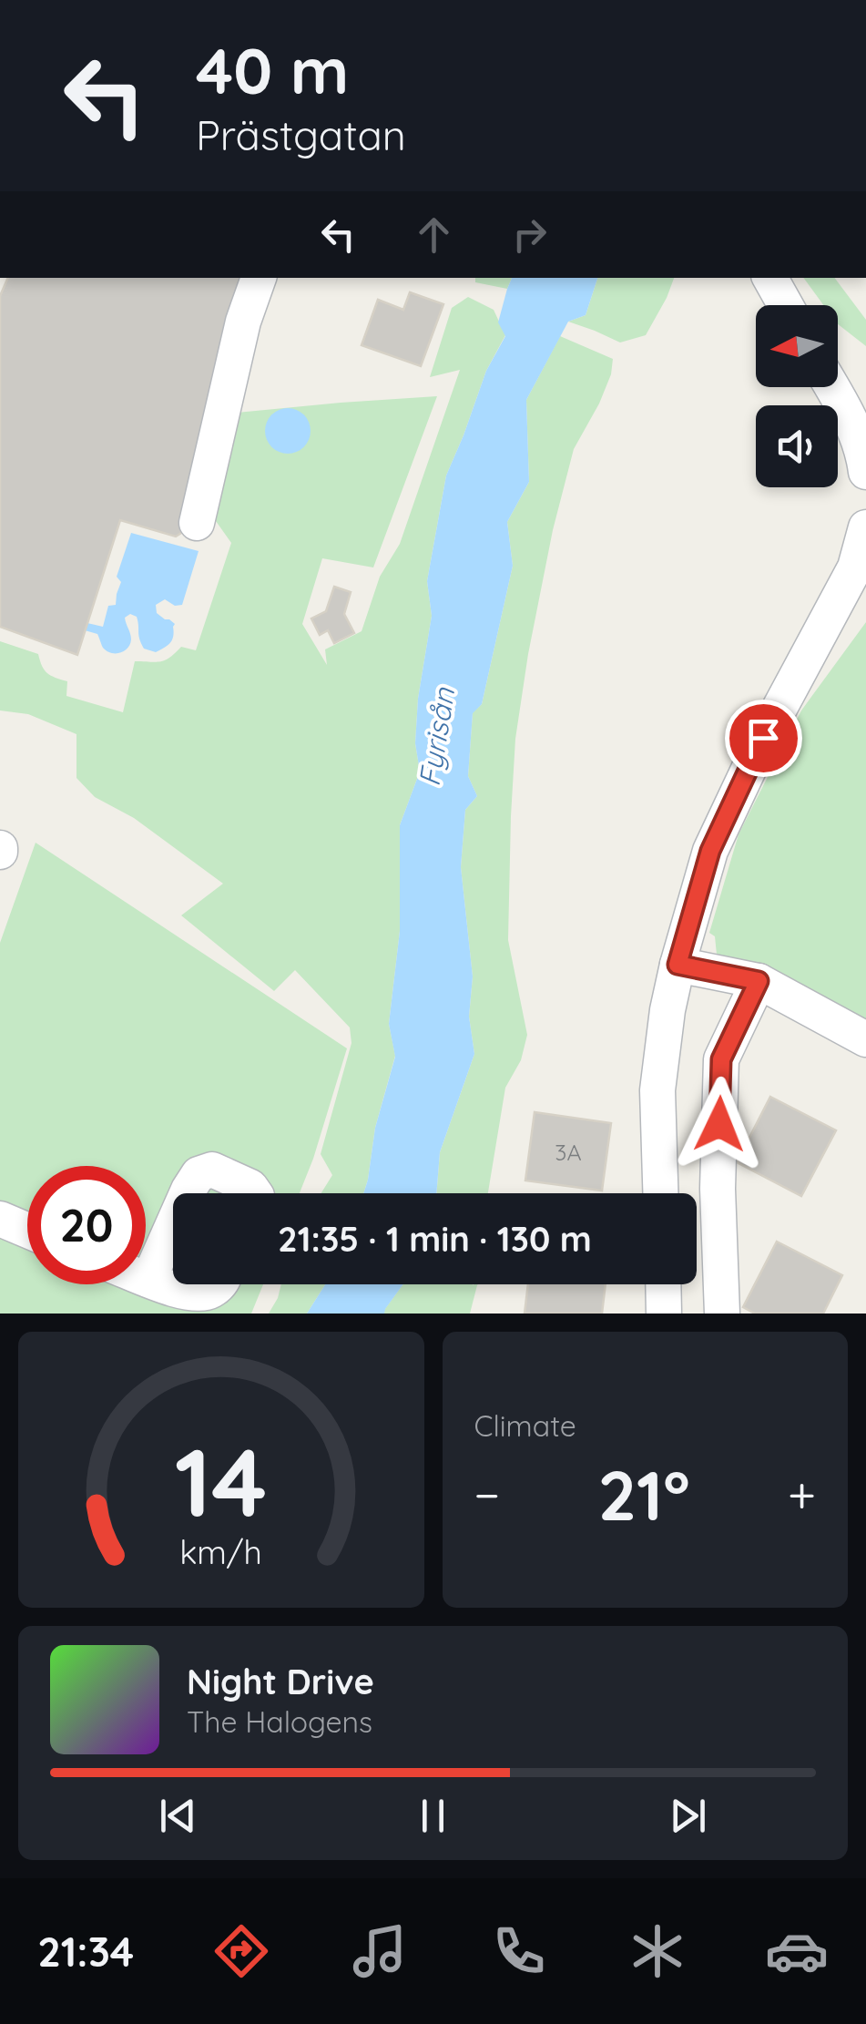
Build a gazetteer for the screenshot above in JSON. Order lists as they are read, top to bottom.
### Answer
{
  "water": ["Fyrisån"],
  "house_numbers": ["3A"],
  "north": "left",
  "page": {
    "turn": ["40 m", "Prästgatan"],
    "limit": "20",
    "trip": "21:35 · 1 min · 130 m",
    "tile": "Climate",
    "heat": ["−", "21°", "+"],
    "song": ["Night Drive", "The Halogens"],
    "tabs": "21:34",
    "gauge": ["14", "km/h"]
  }
}
